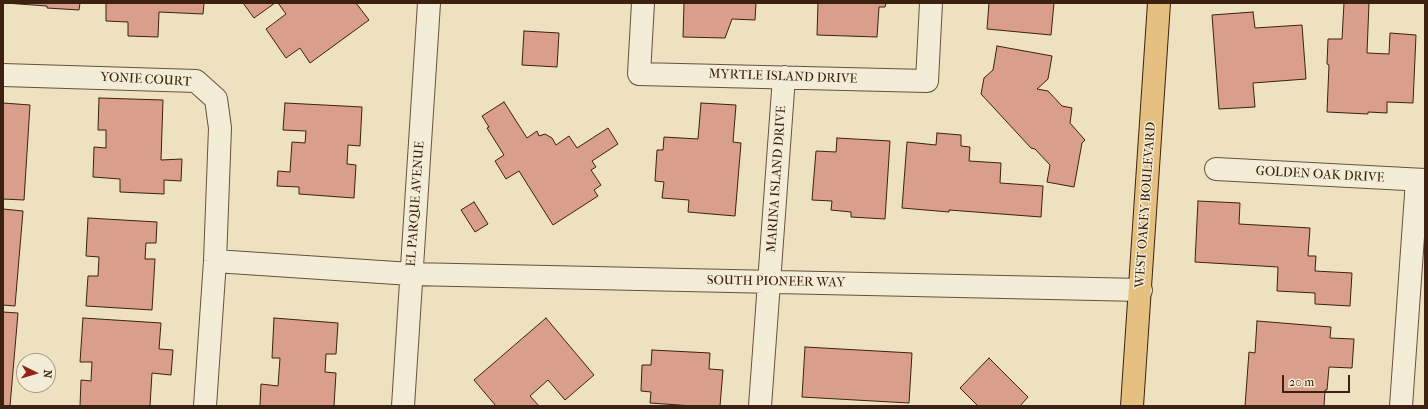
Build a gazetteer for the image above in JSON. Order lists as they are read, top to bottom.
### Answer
{
  "streets": {
    "main road": ["WEST OAKEY BOULEVARD"],
    "street": [
      "MYRTLE ISLAND DRIVE",
      "YONIE COURT",
      "GOLDEN OAK DRIVE",
      "MARINA ISLAND DRIVE",
      "EL PARQUE AVENUE",
      "SOUTH PIONEER WAY"
    ]
  },
  "crossings": [
    ["MYRTLE ISLAND DRIVE", "MARINA ISLAND DRIVE"],
    ["MARINA ISLAND DRIVE", "SOUTH PIONEER WAY"],
    ["EL PARQUE AVENUE", "SOUTH PIONEER WAY"],
    ["WEST OAKEY BOULEVARD", "SOUTH PIONEER WAY"]
  ],
  "scale_bar": "20 m",
  "north": "right"
}
